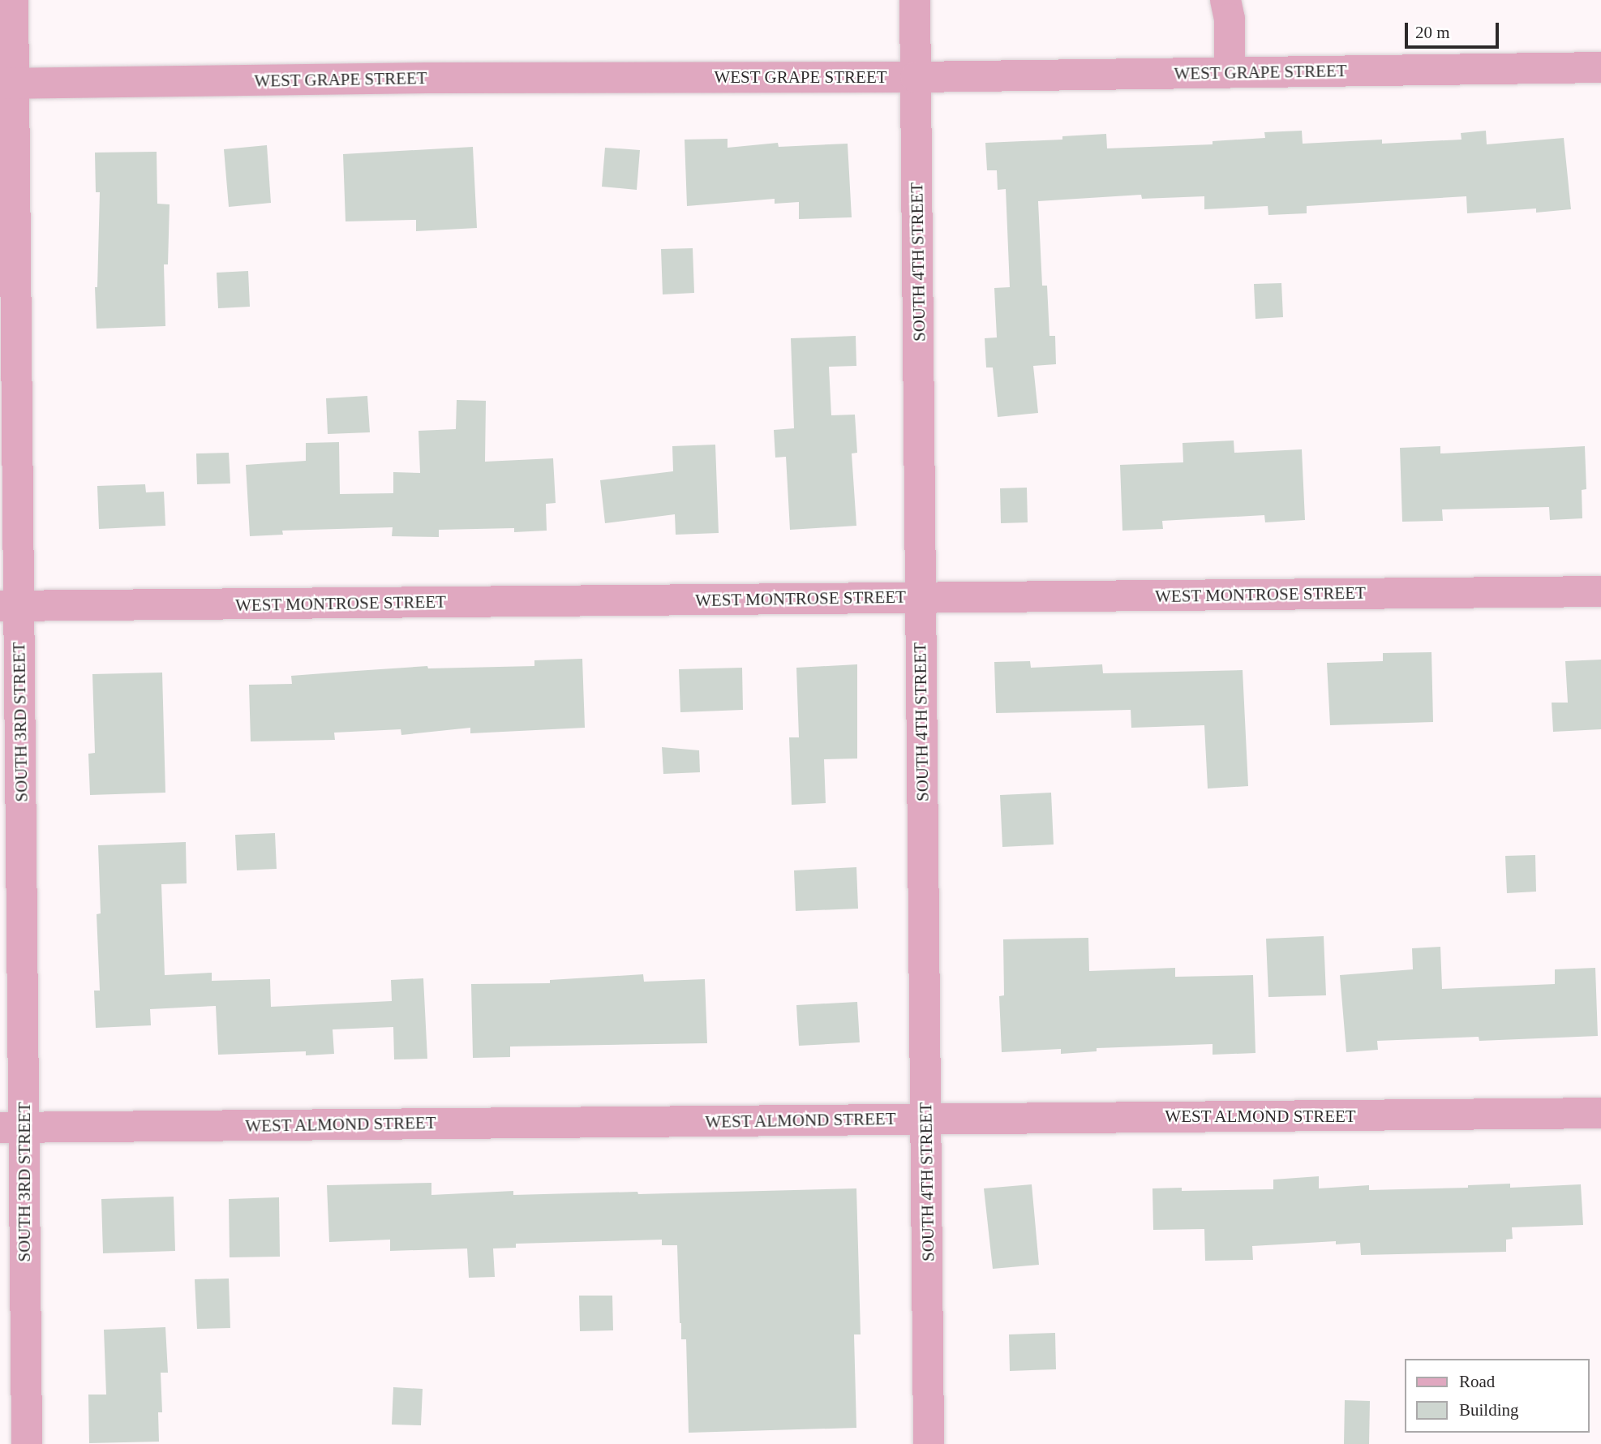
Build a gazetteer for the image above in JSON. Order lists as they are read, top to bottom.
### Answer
{
  "streets": {
    "street": [
      "WEST GRAPE STREET",
      "SOUTH 4TH STREET",
      "WEST MONTROSE STREET",
      "SOUTH 3RD STREET",
      "WEST ALMOND STREET"
    ]
  },
  "crossings": [
    ["WEST GRAPE STREET", "SOUTH 4TH STREET"],
    ["WEST GRAPE STREET", "SOUTH 3RD STREET"],
    ["SOUTH 4TH STREET", "WEST MONTROSE STREET"],
    ["SOUTH 4TH STREET", "WEST ALMOND STREET"],
    ["WEST MONTROSE STREET", "SOUTH 3RD STREET"],
    ["SOUTH 3RD STREET", "WEST ALMOND STREET"]
  ],
  "legend": ["Road", "Building"],
  "scale_bar": "20 m"
}
